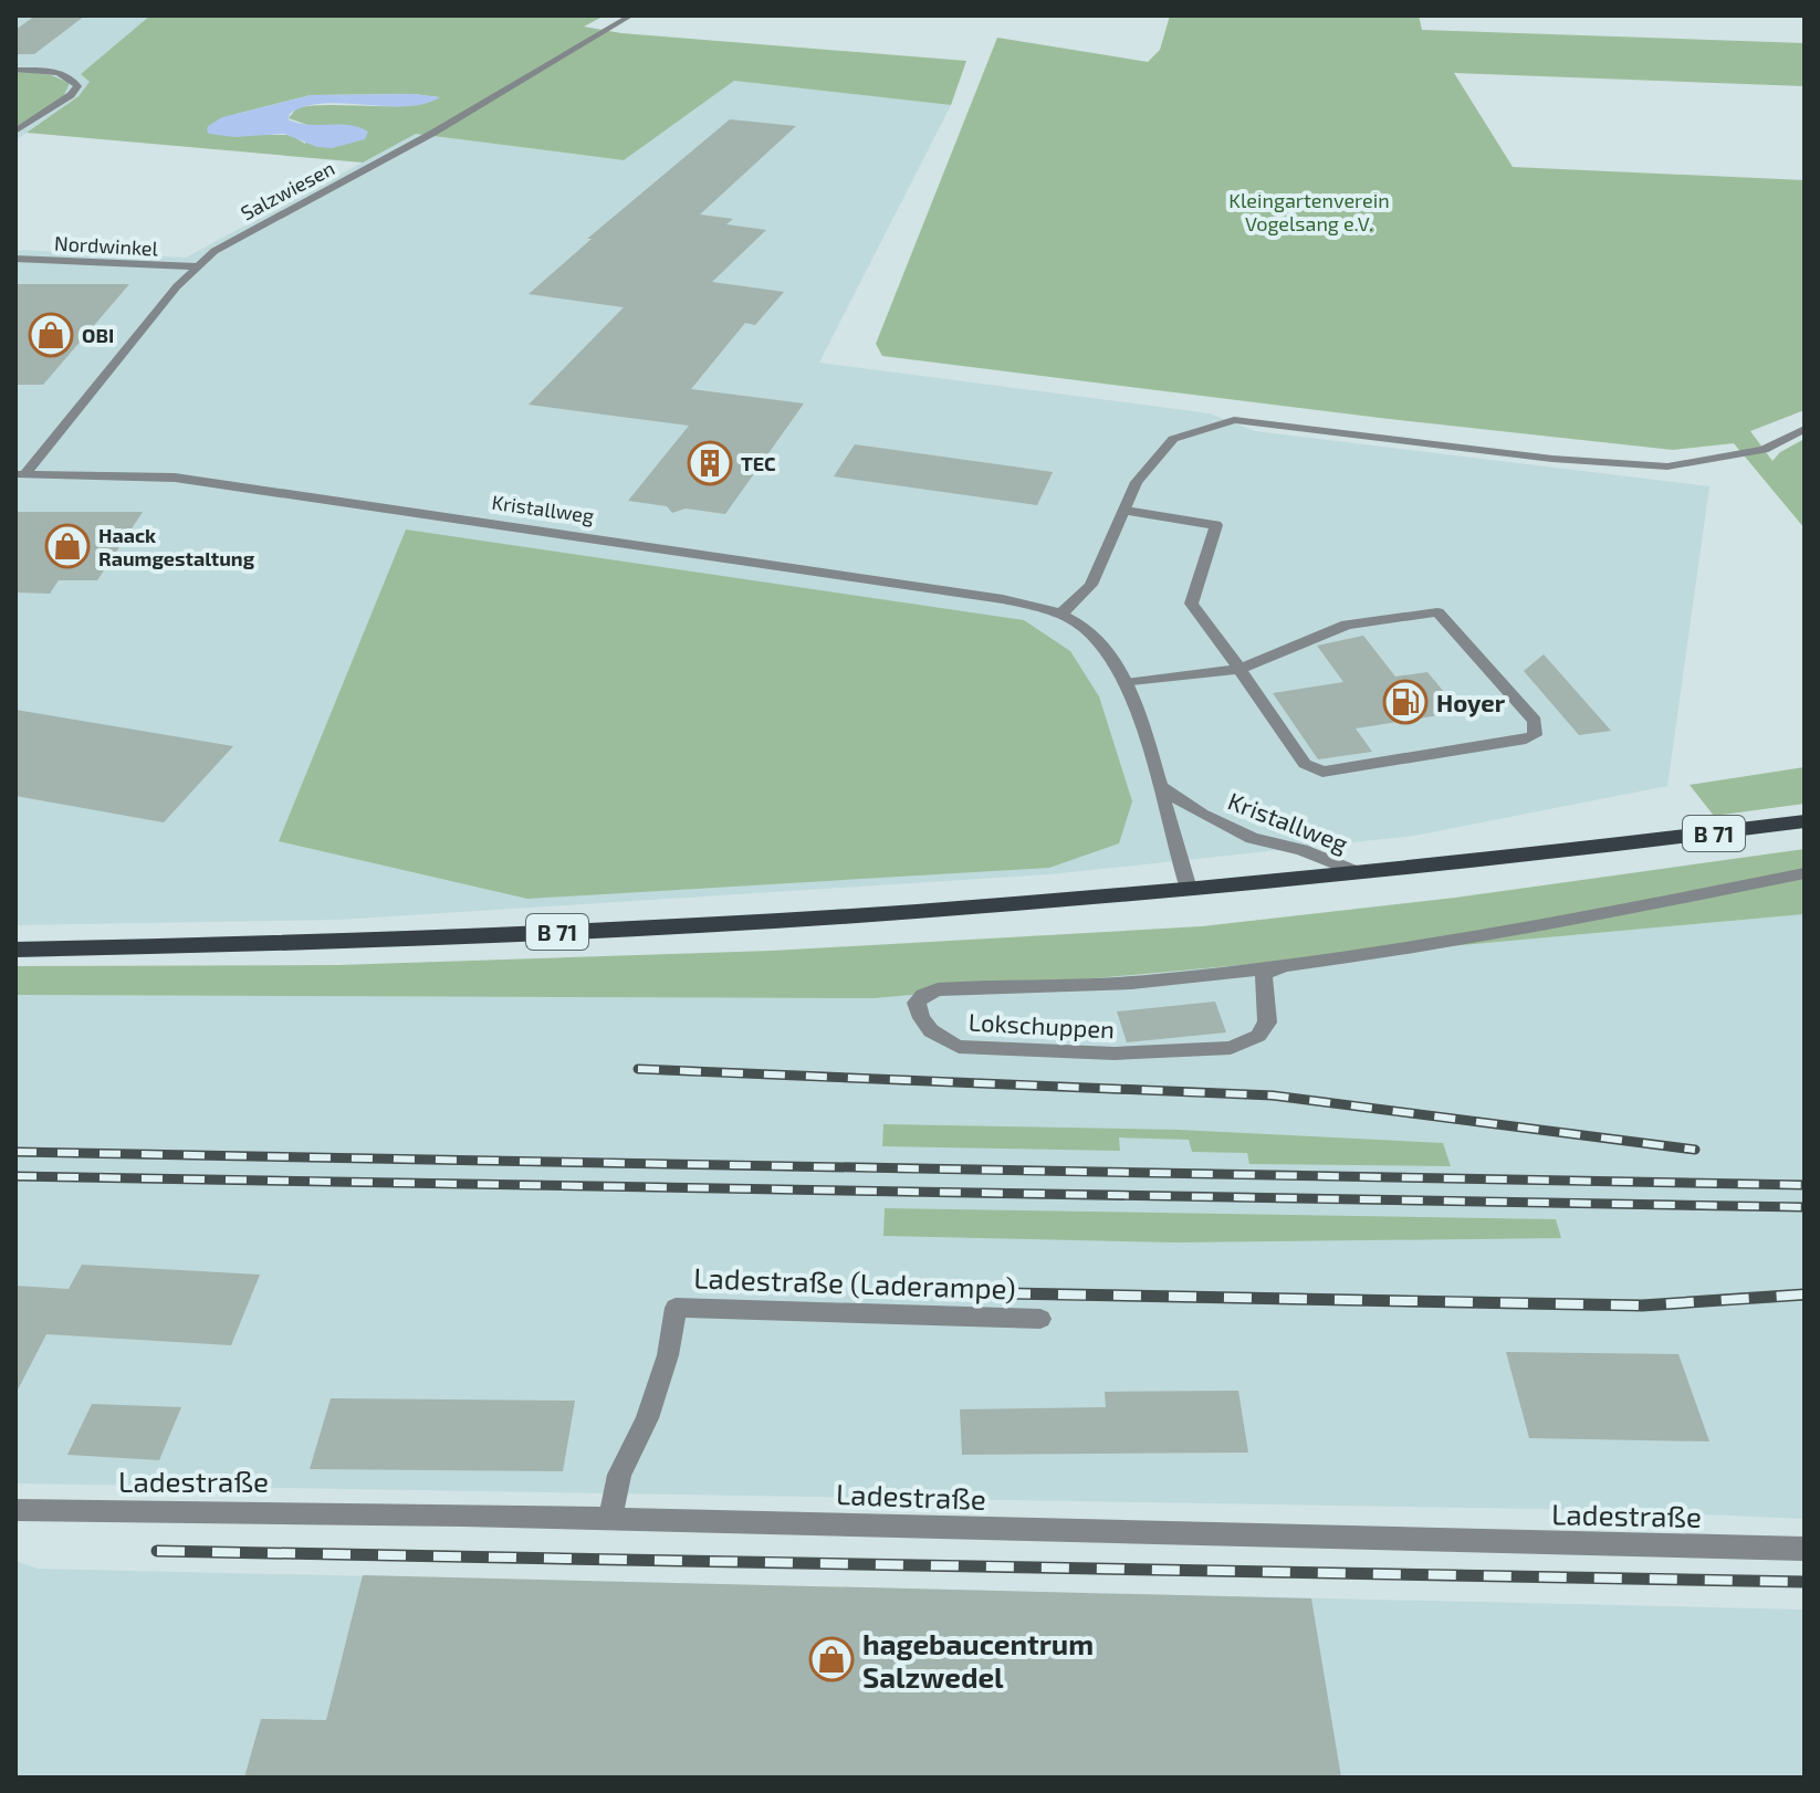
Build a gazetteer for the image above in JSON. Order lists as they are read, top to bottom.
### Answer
{
  "streets": {
    "main road": ["B 71"],
    "street": [
      "Salzwiesen",
      "Nordwinkel",
      "Kristallweg",
      "Lokschuppen",
      "Ladestraße (Laderampe)",
      "Ladestraße"
    ]
  },
  "crossings": [
    ["Salzwiesen", "Nordwinkel"],
    ["Salzwiesen", "Kristallweg"],
    ["Kristallweg", "B 71"],
    ["Ladestraße (Laderampe)", "Ladestraße"]
  ],
  "parks": ["Kleingartenverein Vogelsang e.V."],
  "places": {
    "shop": ["OBI", "Haack Raumgestaltung", "hagebaucentrum Salzwedel"],
    "building": ["TEC"],
    "fuel station": ["Hoyer"]
  }
}
